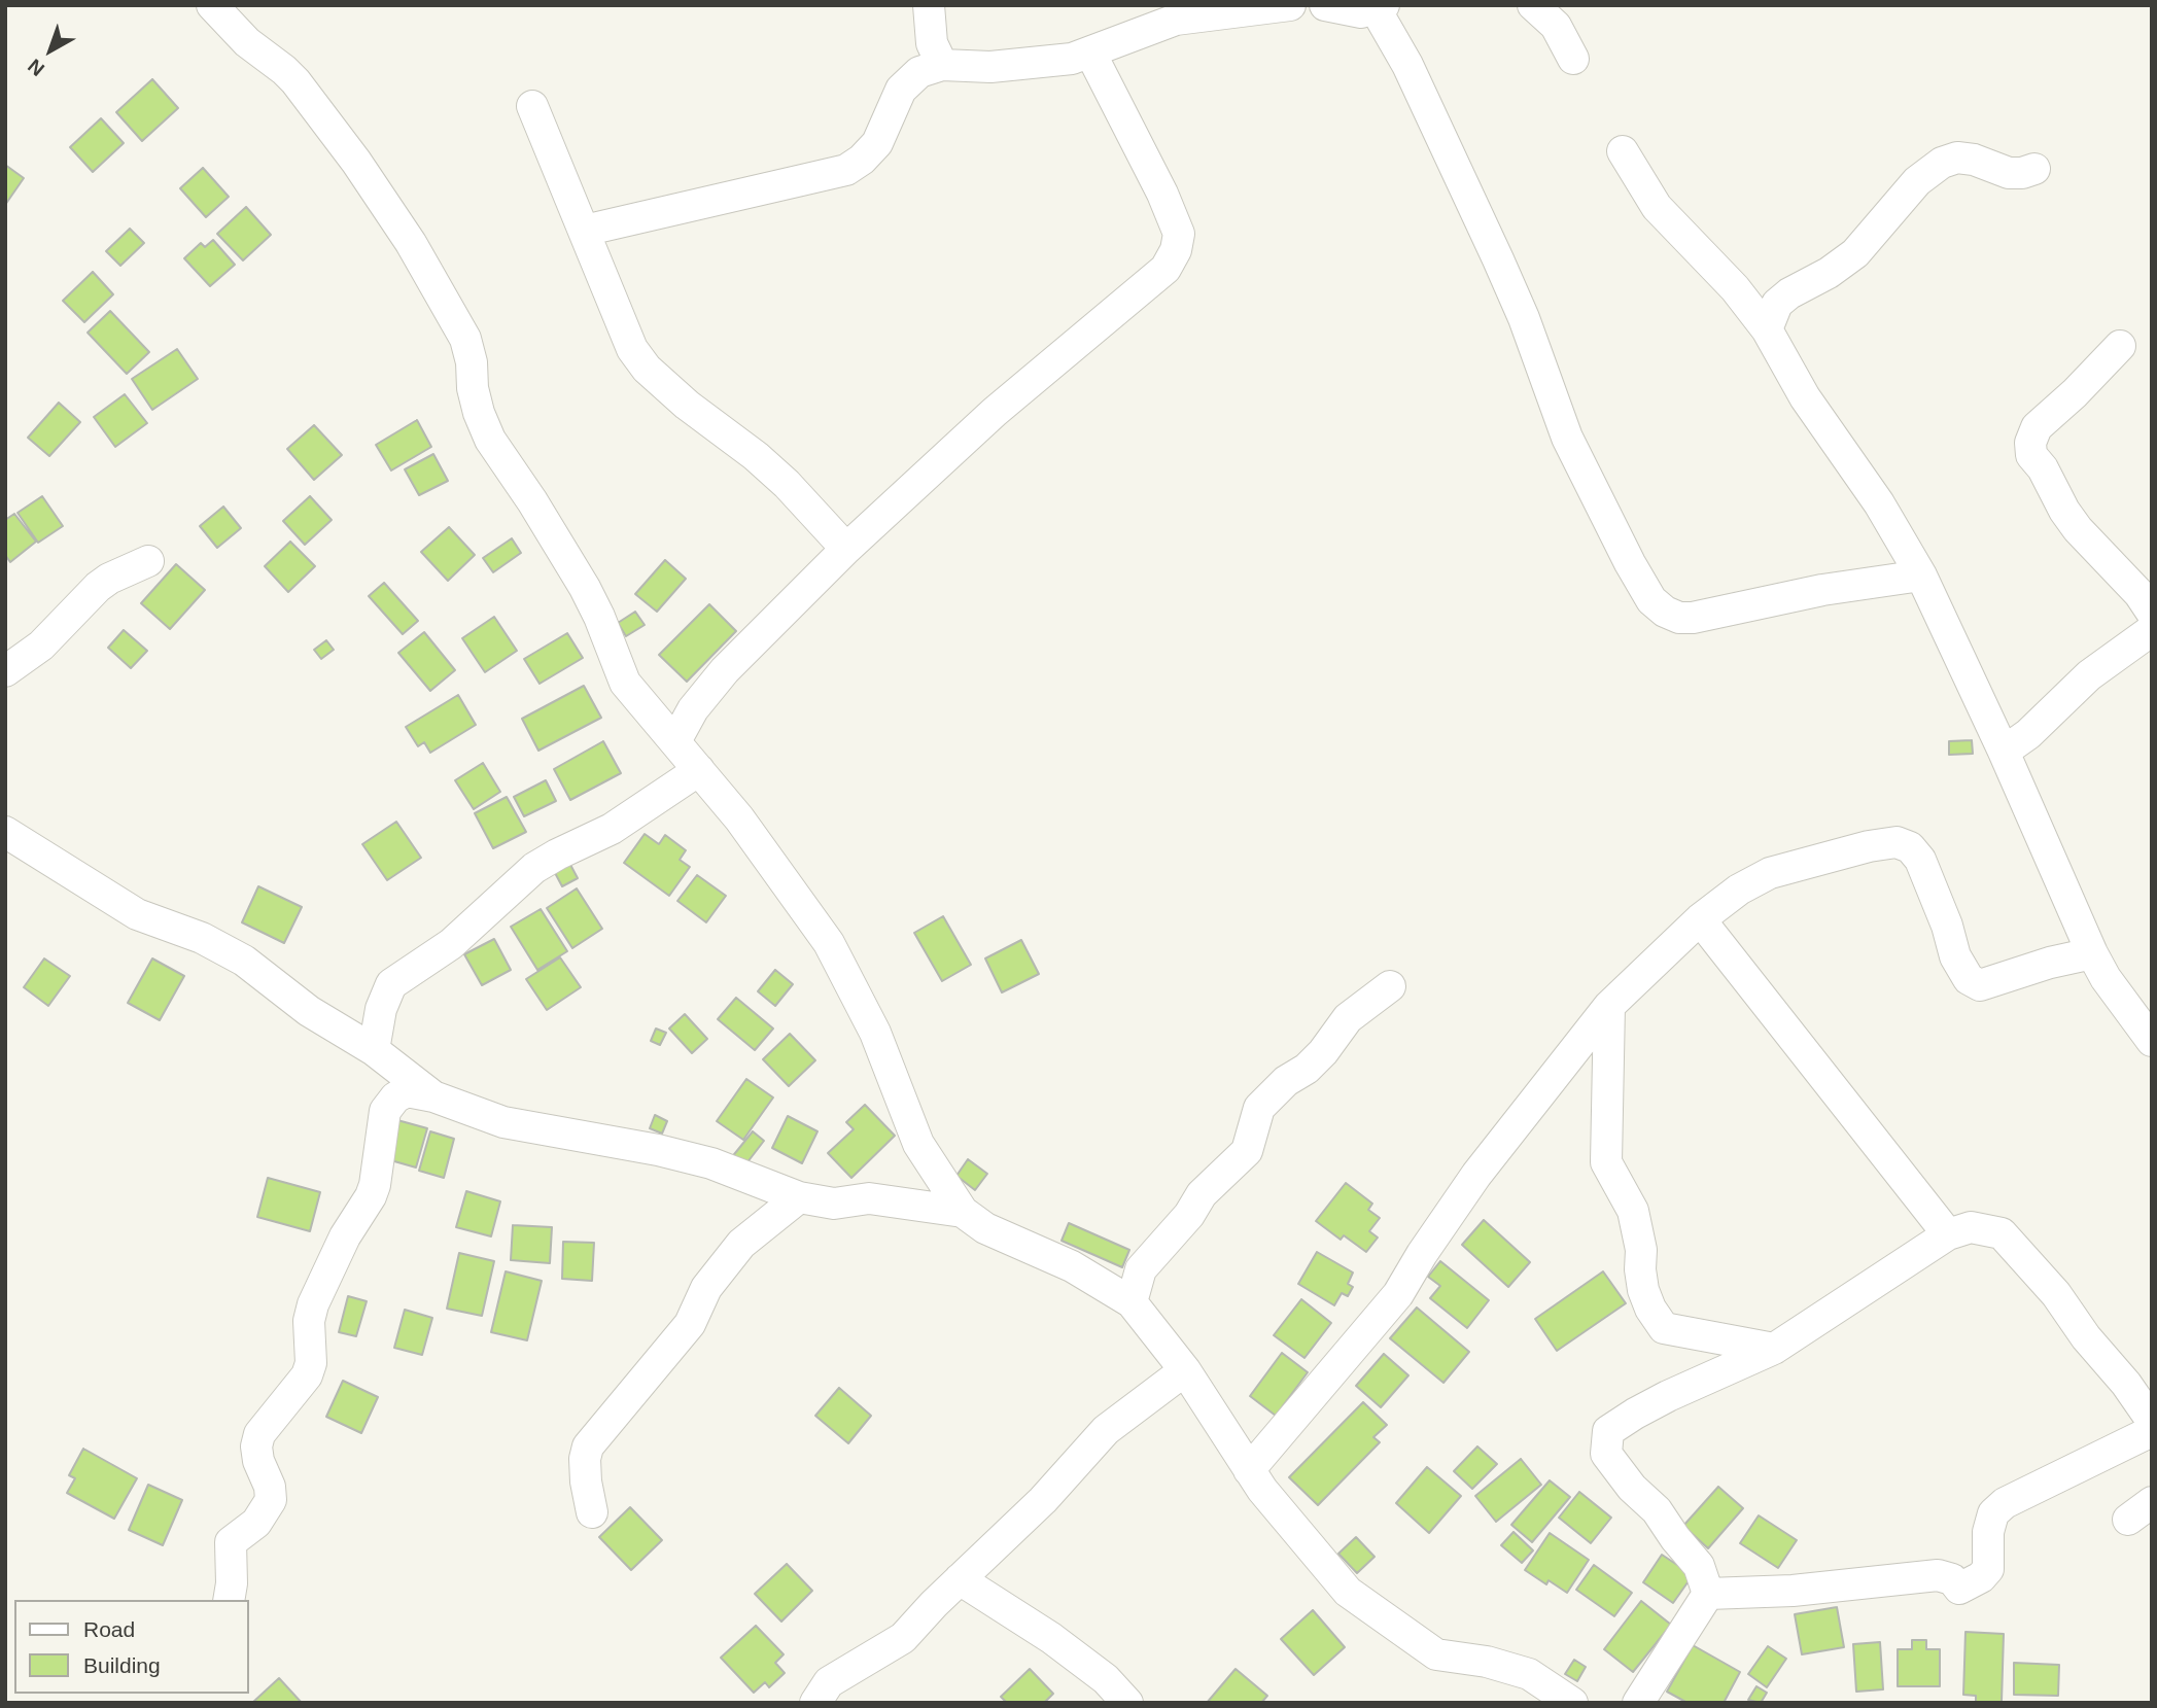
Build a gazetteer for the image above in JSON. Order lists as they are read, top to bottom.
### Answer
{
  "legend": ["Road", "Building"],
  "north": "bottom left"
}
